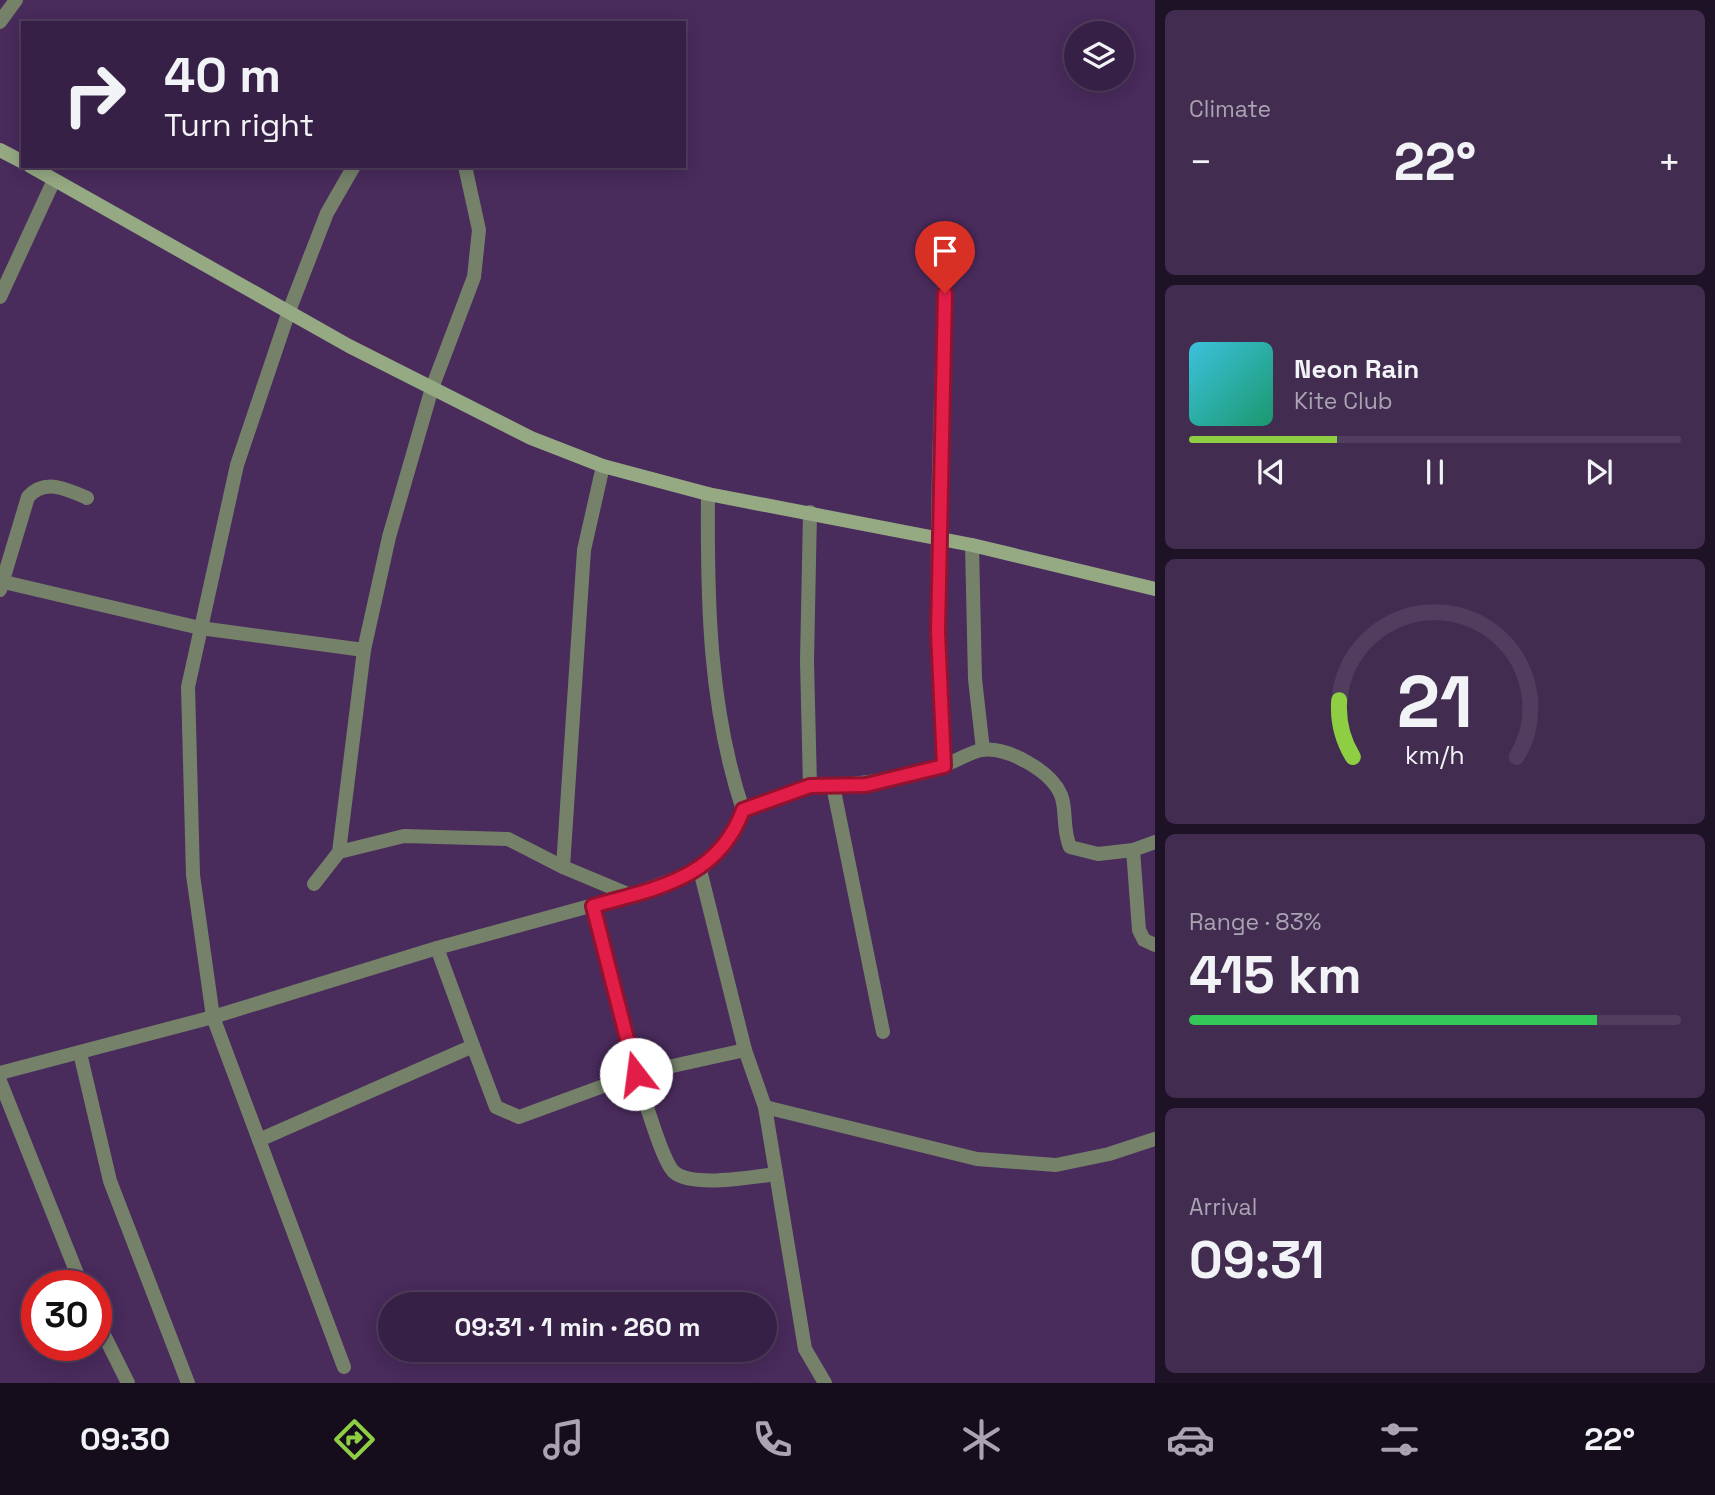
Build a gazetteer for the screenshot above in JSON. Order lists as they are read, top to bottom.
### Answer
{
  "page": {
    "tile": [
      "Climate",
      ["Range · 83%", "415 km"],
      ["Arrival", "09:31"]
    ],
    "turn": ["40 m", "Turn right"],
    "heat": ["−", "22°", "+"],
    "song": ["Neon Rain", "Kite Club"],
    "limit": "30",
    "trip": "09:31 · 1 min · 260 m",
    "tabs": ["09:30", "22°"],
    "gauge": ["21", "km/h"]
  }
}
